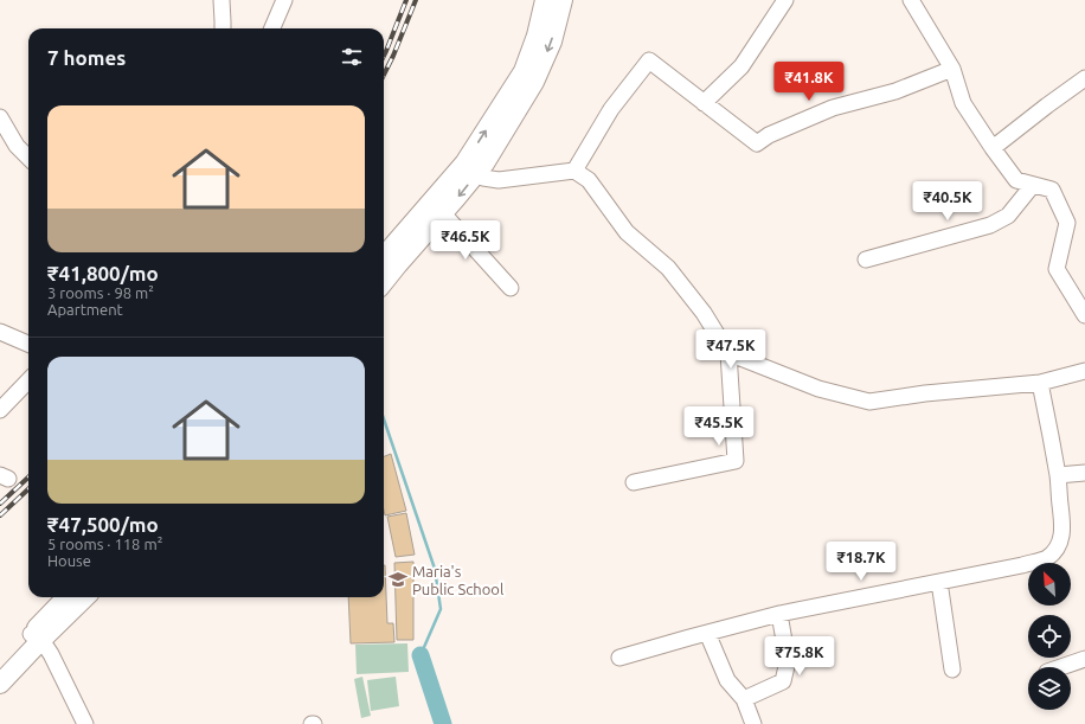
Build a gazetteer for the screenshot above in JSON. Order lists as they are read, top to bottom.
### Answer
{
  "places": {
    "school or university": ["Maria's Public School"]
  },
  "north": "top left",
  "page": {
    "heading": "7 homes",
    "price": [
      "₹41.8K",
      "₹40.5K",
      "₹46.5K",
      "₹47.5K",
      "₹45.5K",
      "₹18.7K",
      "₹75.8K"
    ],
    "list": [
      {
        "name": "₹41,800/mo",
        "note": "3 rooms · 98 m² · Apartment"
      },
      {
        "name": "₹47,500/mo",
        "note": "5 rooms · 118 m² · House"
      }
    ]
  }
}
